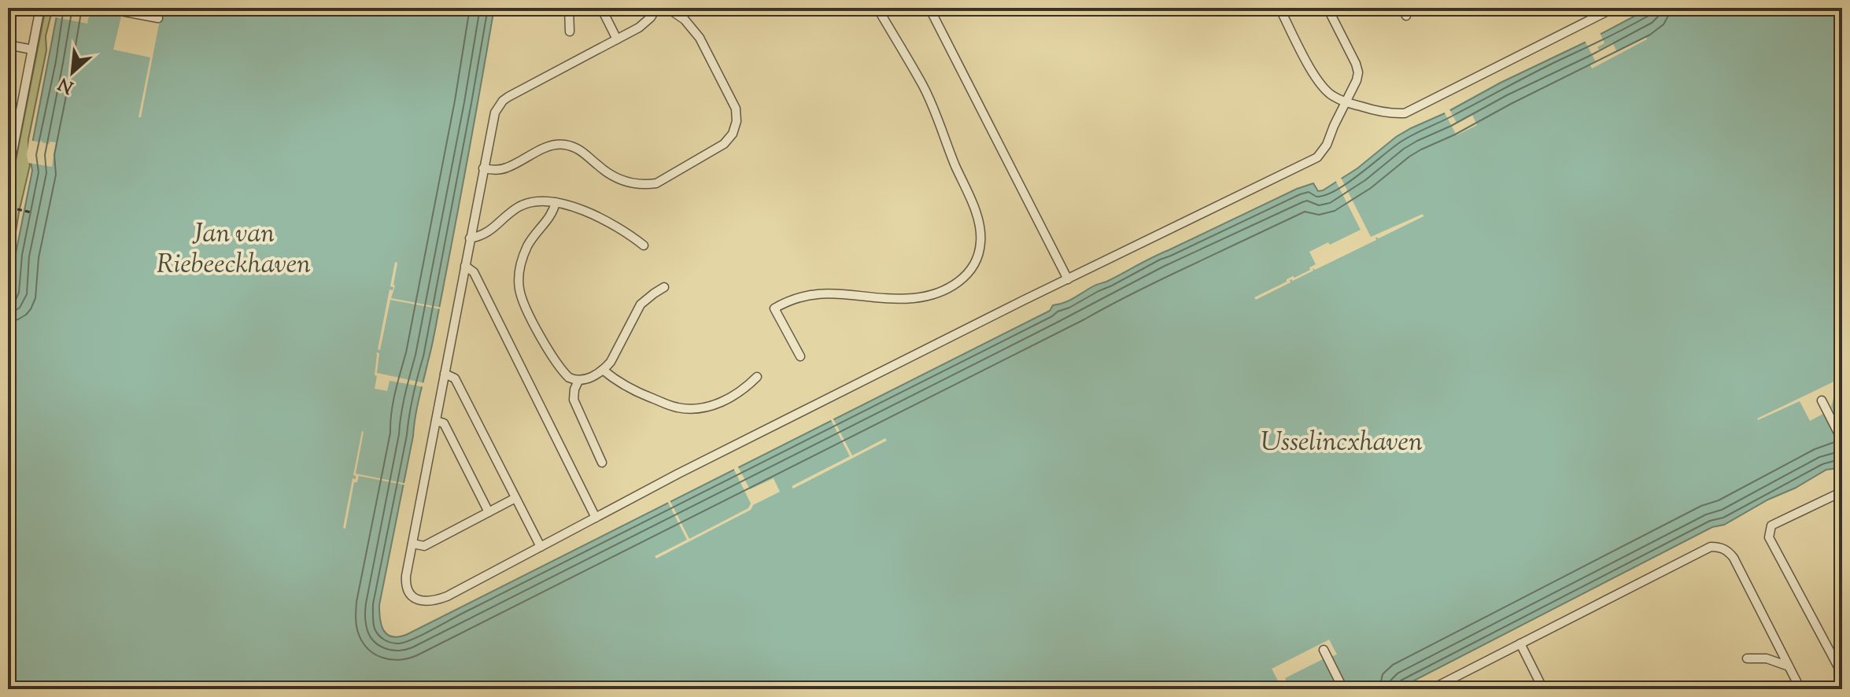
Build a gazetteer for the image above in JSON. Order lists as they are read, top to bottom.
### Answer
{
  "water": ["Jan van Riebeeckhaven", "Usselincxhaven"],
  "north": "bottom left"
}
